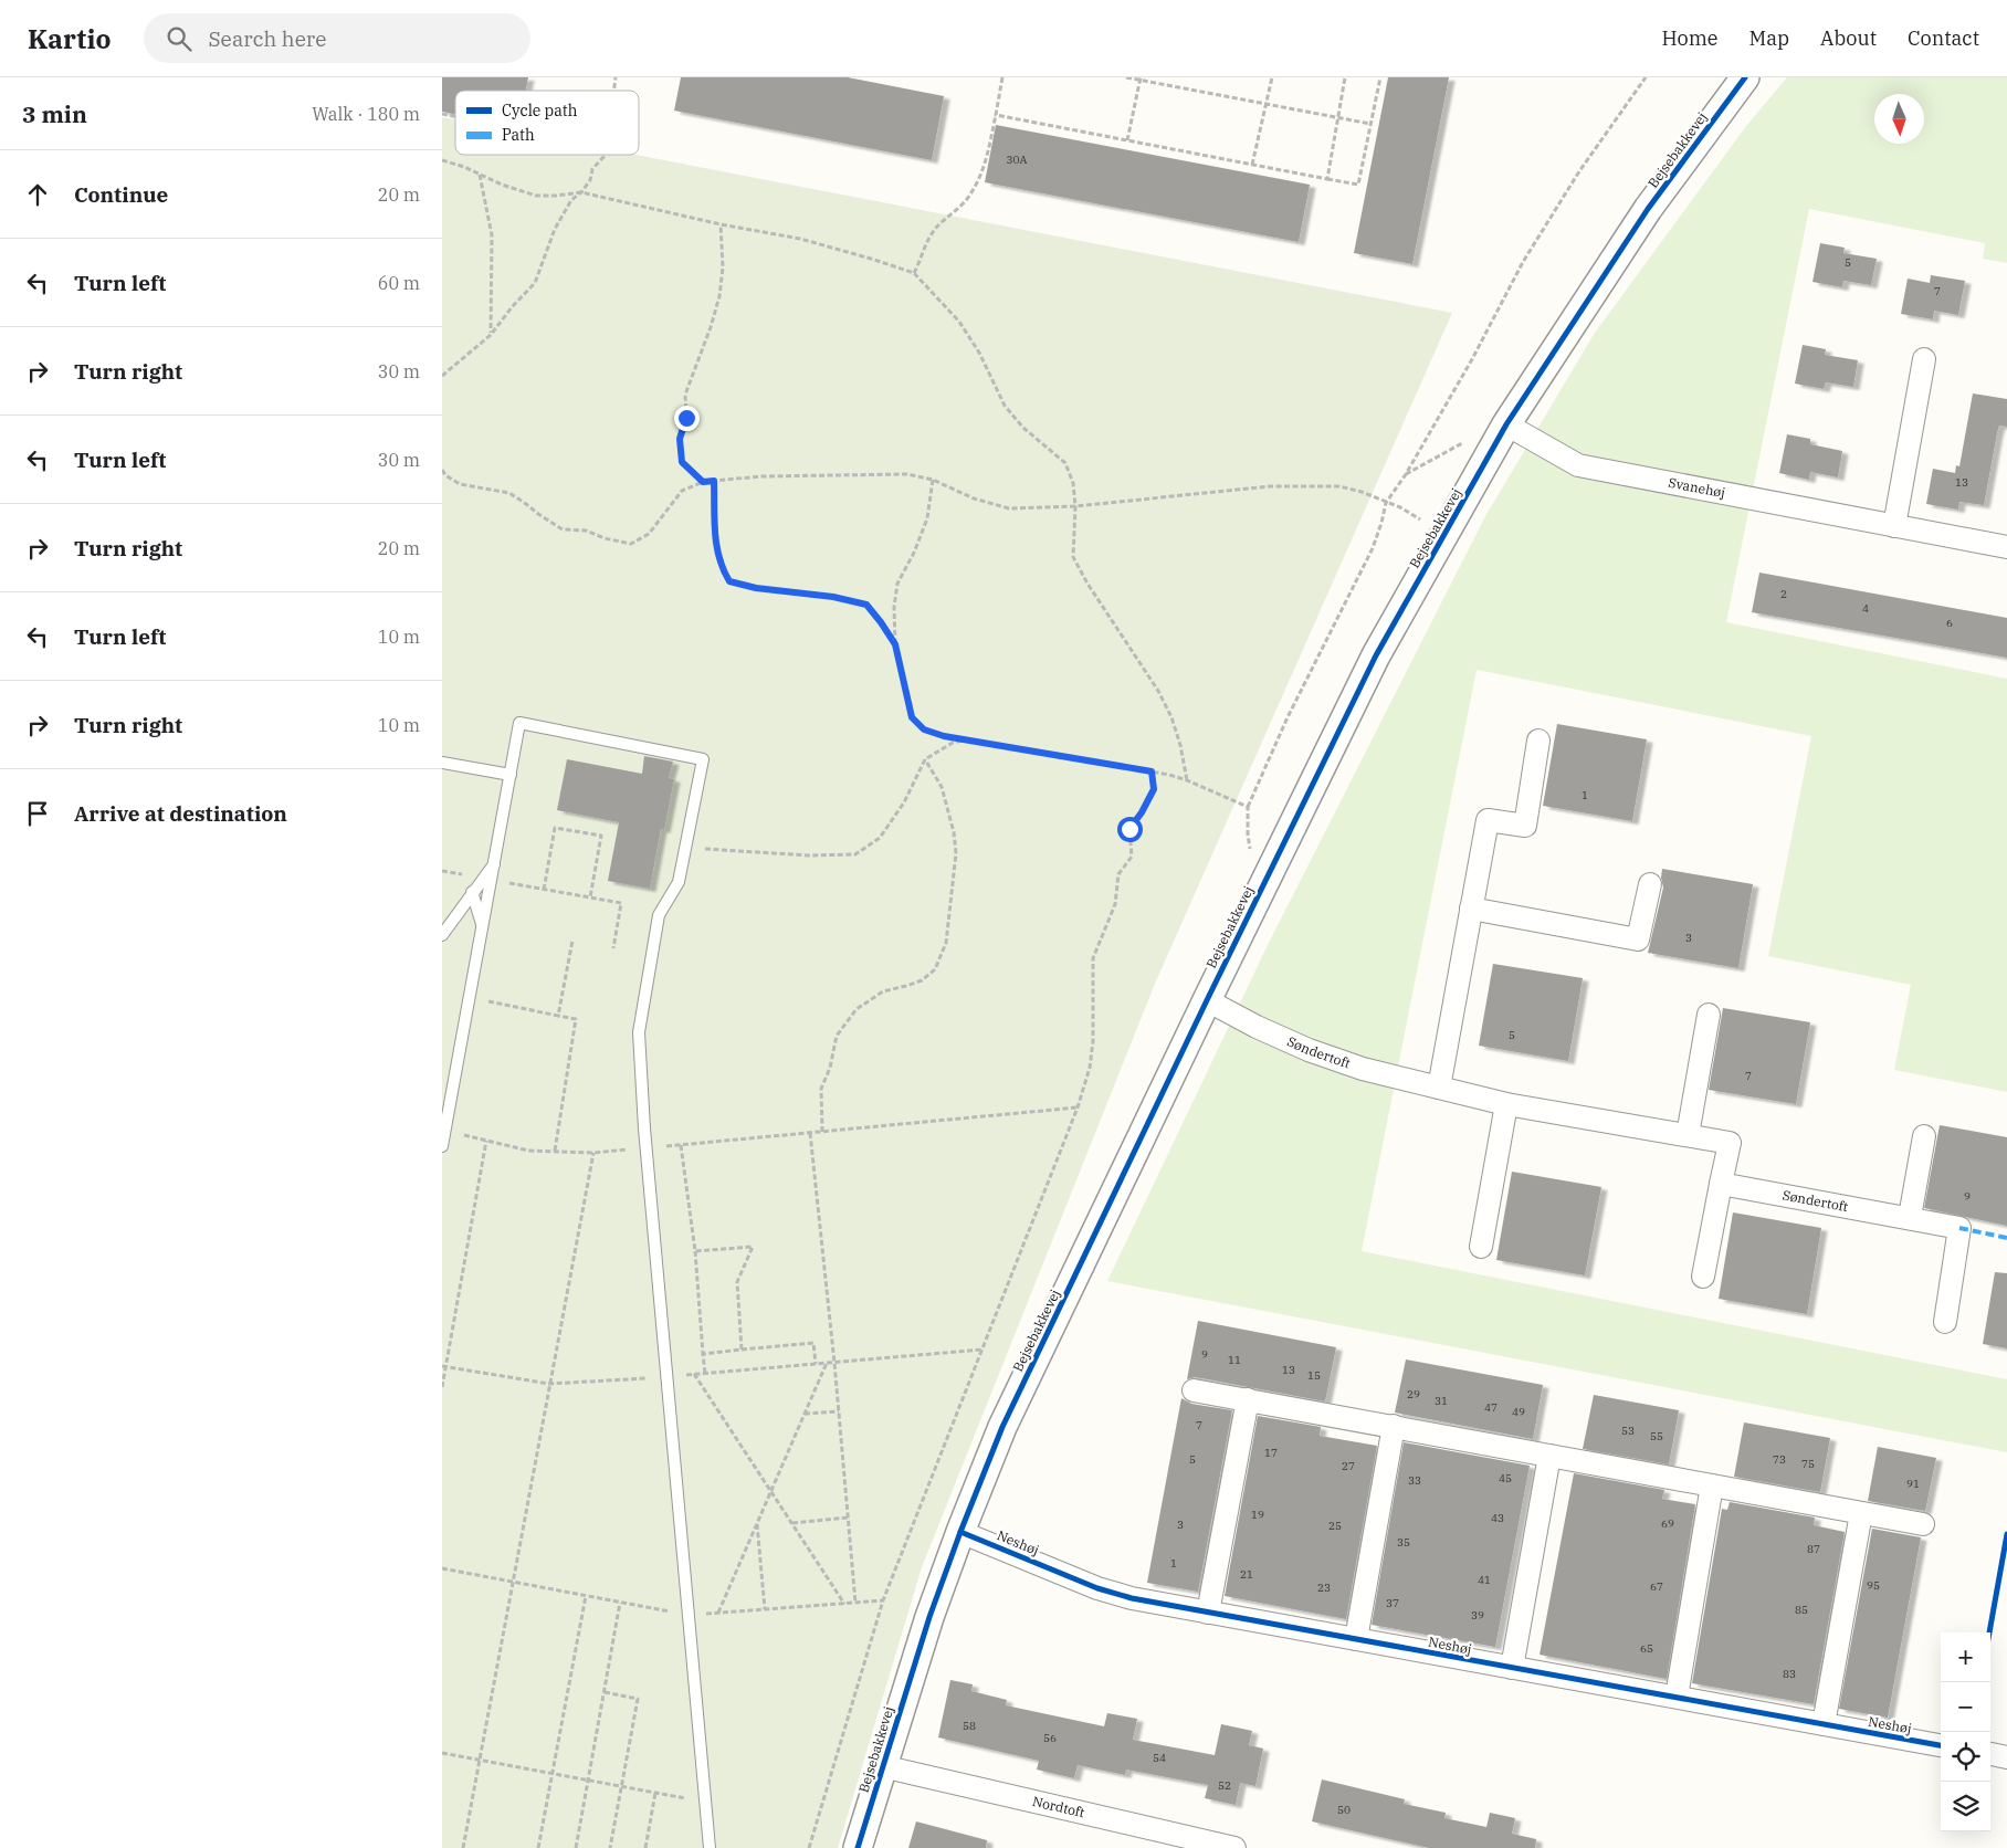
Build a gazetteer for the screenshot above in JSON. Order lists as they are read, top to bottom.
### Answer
{
  "streets": {
    "street": [
      "Bejsebakkevej",
      "Svanehøj",
      "Søndertoft",
      "Neshøj",
      "Nordtoft"
    ]
  },
  "crossings": [
    ["Bejsebakkevej", "Svanehøj"],
    ["Bejsebakkevej", "Søndertoft"],
    ["Bejsebakkevej", "Neshøj"],
    ["Bejsebakkevej", "Nordtoft"]
  ],
  "house_numbers": [
    "30A",
    "5",
    "7",
    "13",
    "2",
    "4",
    "6",
    "1",
    "3",
    "5",
    "7",
    "9",
    "9",
    "11",
    "13",
    "15",
    "29",
    "31",
    "47",
    "49",
    "7",
    "53",
    "55",
    "17",
    "5",
    "73",
    "75",
    "27",
    "45",
    "33",
    "91",
    "19",
    "43",
    "69",
    "3",
    "25",
    "35",
    "87",
    "1",
    "21",
    "41",
    "95",
    "67",
    "23",
    "37",
    "85",
    "39",
    "65",
    "83",
    "58",
    "56",
    "54",
    "52",
    "50"
  ],
  "legend": ["Cycle path", "Path"],
  "north": "bottom",
  "page": {
    "header": "Kartio",
    "search": "Search here",
    "nav": [
      "Home",
      "Map",
      "About",
      "Contact"
    ],
    "heading": ["3 min", "Walk · 180 m"],
    "list": [
      ["Continue", "20 m"],
      ["Turn left", "60 m"],
      ["Turn right", "30 m"],
      ["Turn left", "30 m"],
      ["Turn right", "20 m"],
      ["Turn left", "10 m"],
      ["Turn right", "10 m"],
      "Arrive at destination"
    ],
    "map_buttons": ["+", "−"]
  }
}
